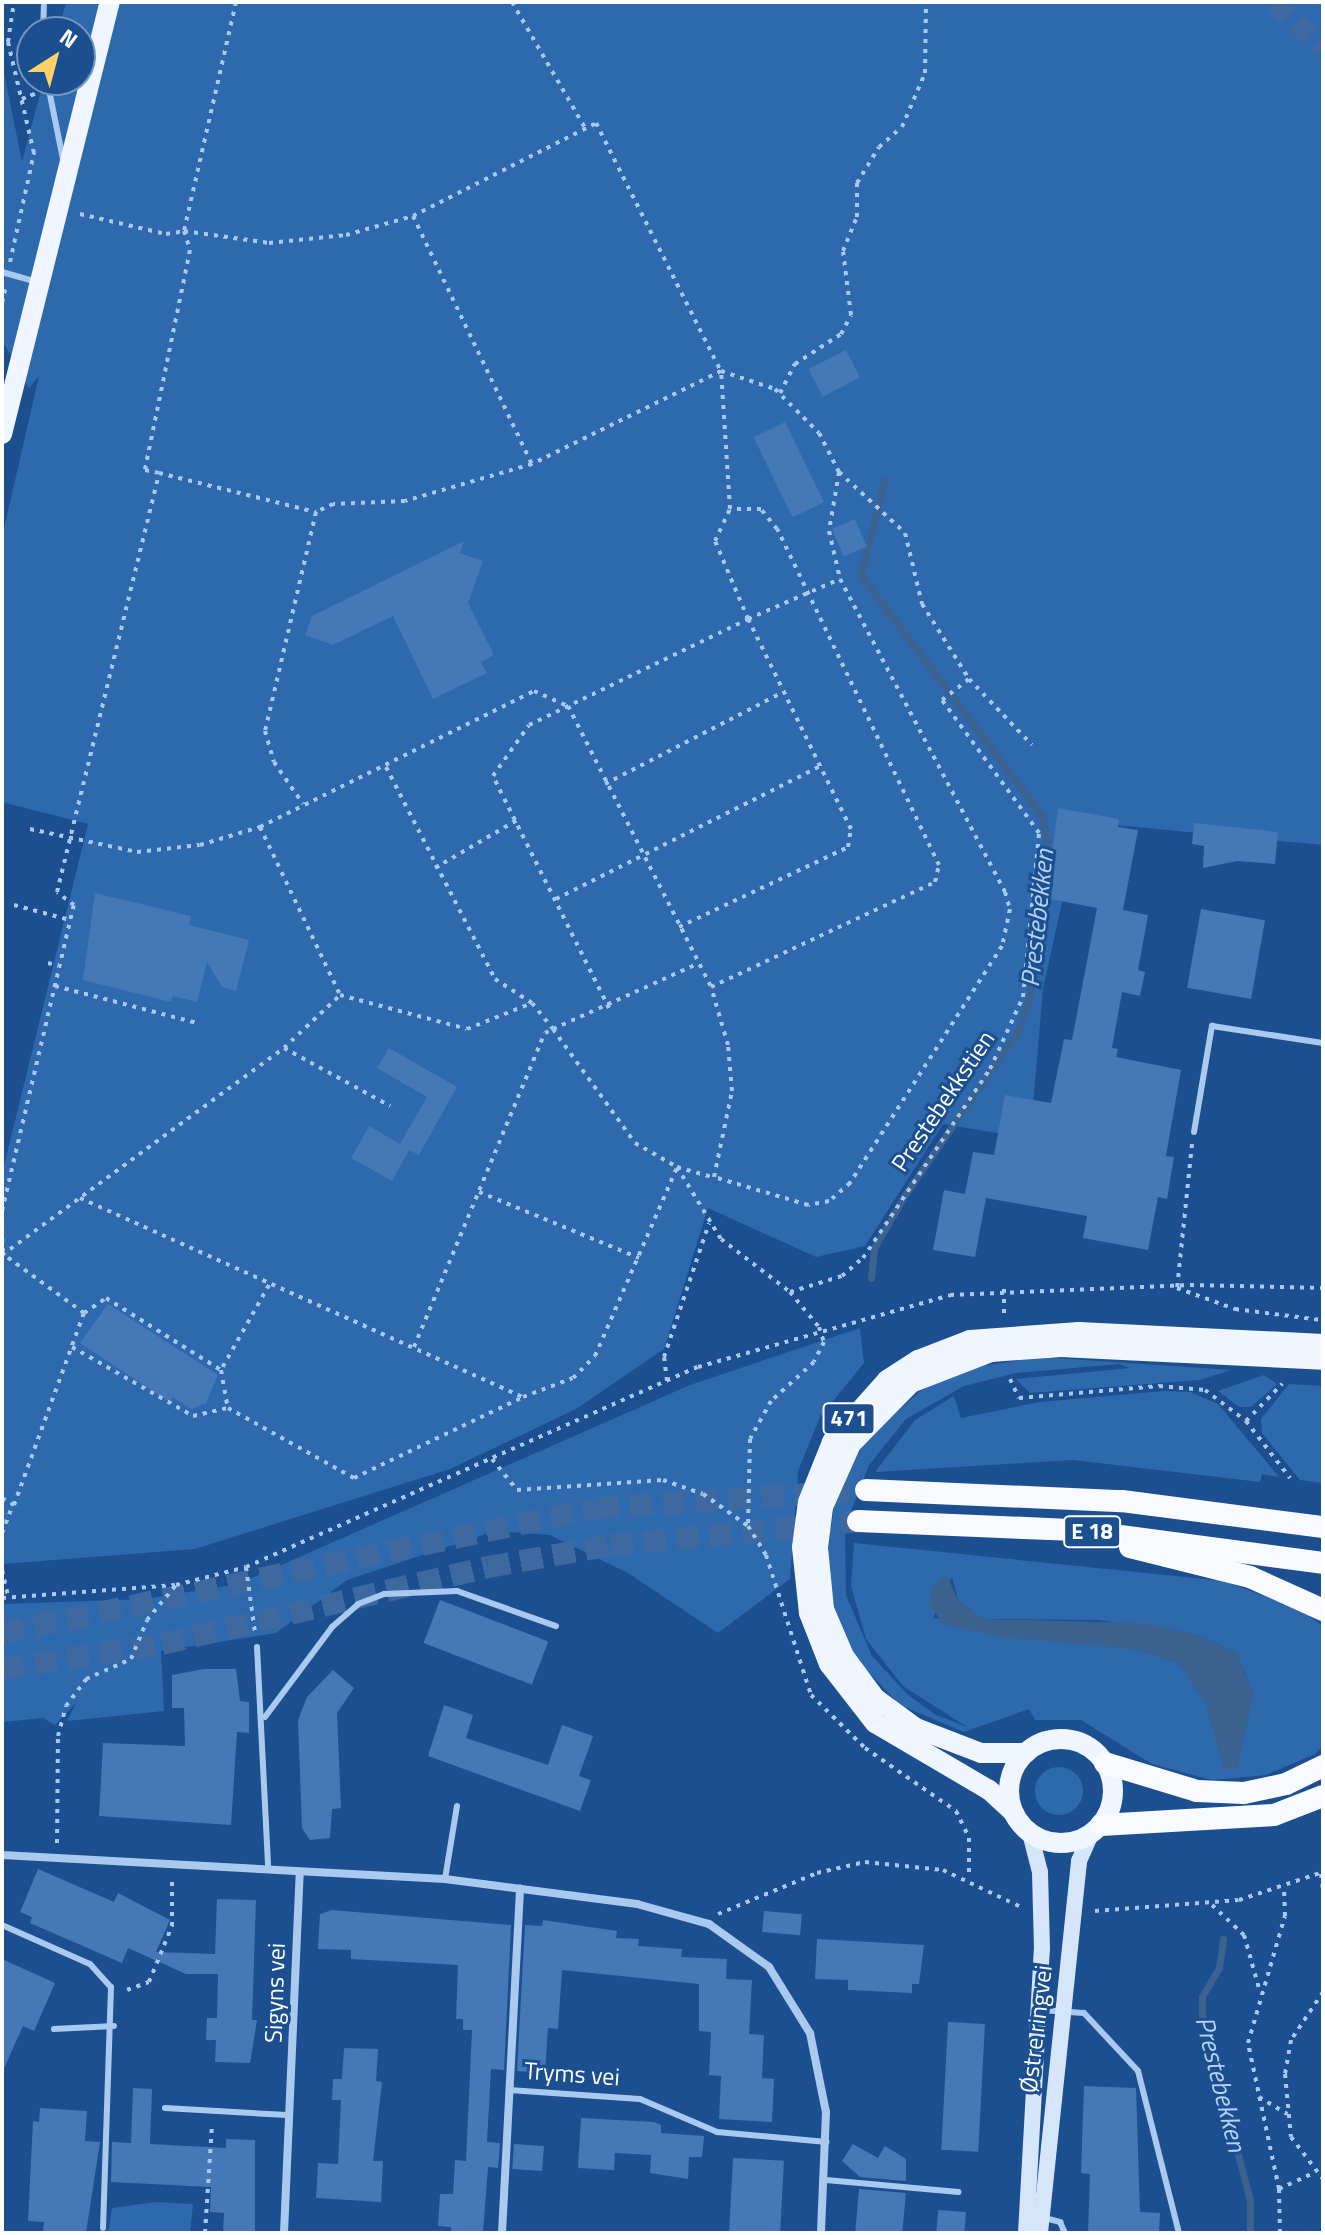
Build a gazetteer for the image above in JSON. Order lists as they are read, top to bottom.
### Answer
{
  "streets": {
    "highway": ["E 18"],
    "main road": ["471", "Østre ringvei"],
    "street": ["Sigyns vei", "Tryms vei"],
    "path": ["Prestebekkstien"]
  },
  "crossings": [
    ["471", "Østre ringvei"]
  ],
  "water": ["Prestebekken"],
  "north": "top right"
}
